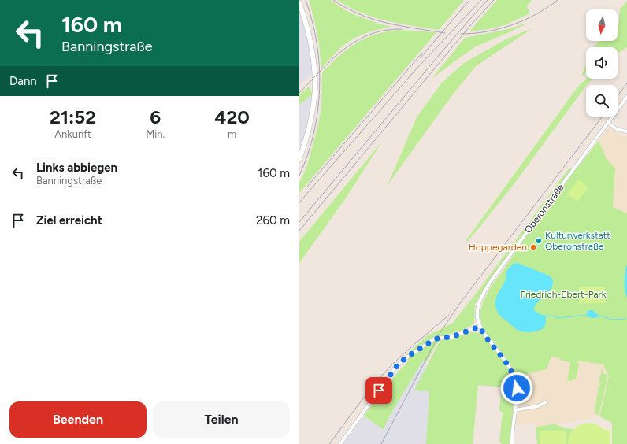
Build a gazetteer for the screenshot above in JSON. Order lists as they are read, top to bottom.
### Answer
{
  "streets": {
    "street": ["Oberonstraße"]
  },
  "parks": ["Friedrich-Ebert-Park"],
  "places": ["Kulturwerkstatt Oberonstraße", "Hoppegarden"],
  "north": "bottom",
  "page": {
    "turn": ["160 m", "Banningstraße"],
    "then": "Dann",
    "eta": [
      "21:52",
      "Ankunft",
      "6",
      "Min.",
      "420",
      "m"
    ],
    "list": [
      {
        "name": "Links abbiegen",
        "note": "Banningstraße",
        "value": "160 m"
      },
      {
        "name": "Ziel erreicht",
        "value": "260 m"
      }
    ],
    "buttons": ["Beenden", "Teilen"]
  }
}
